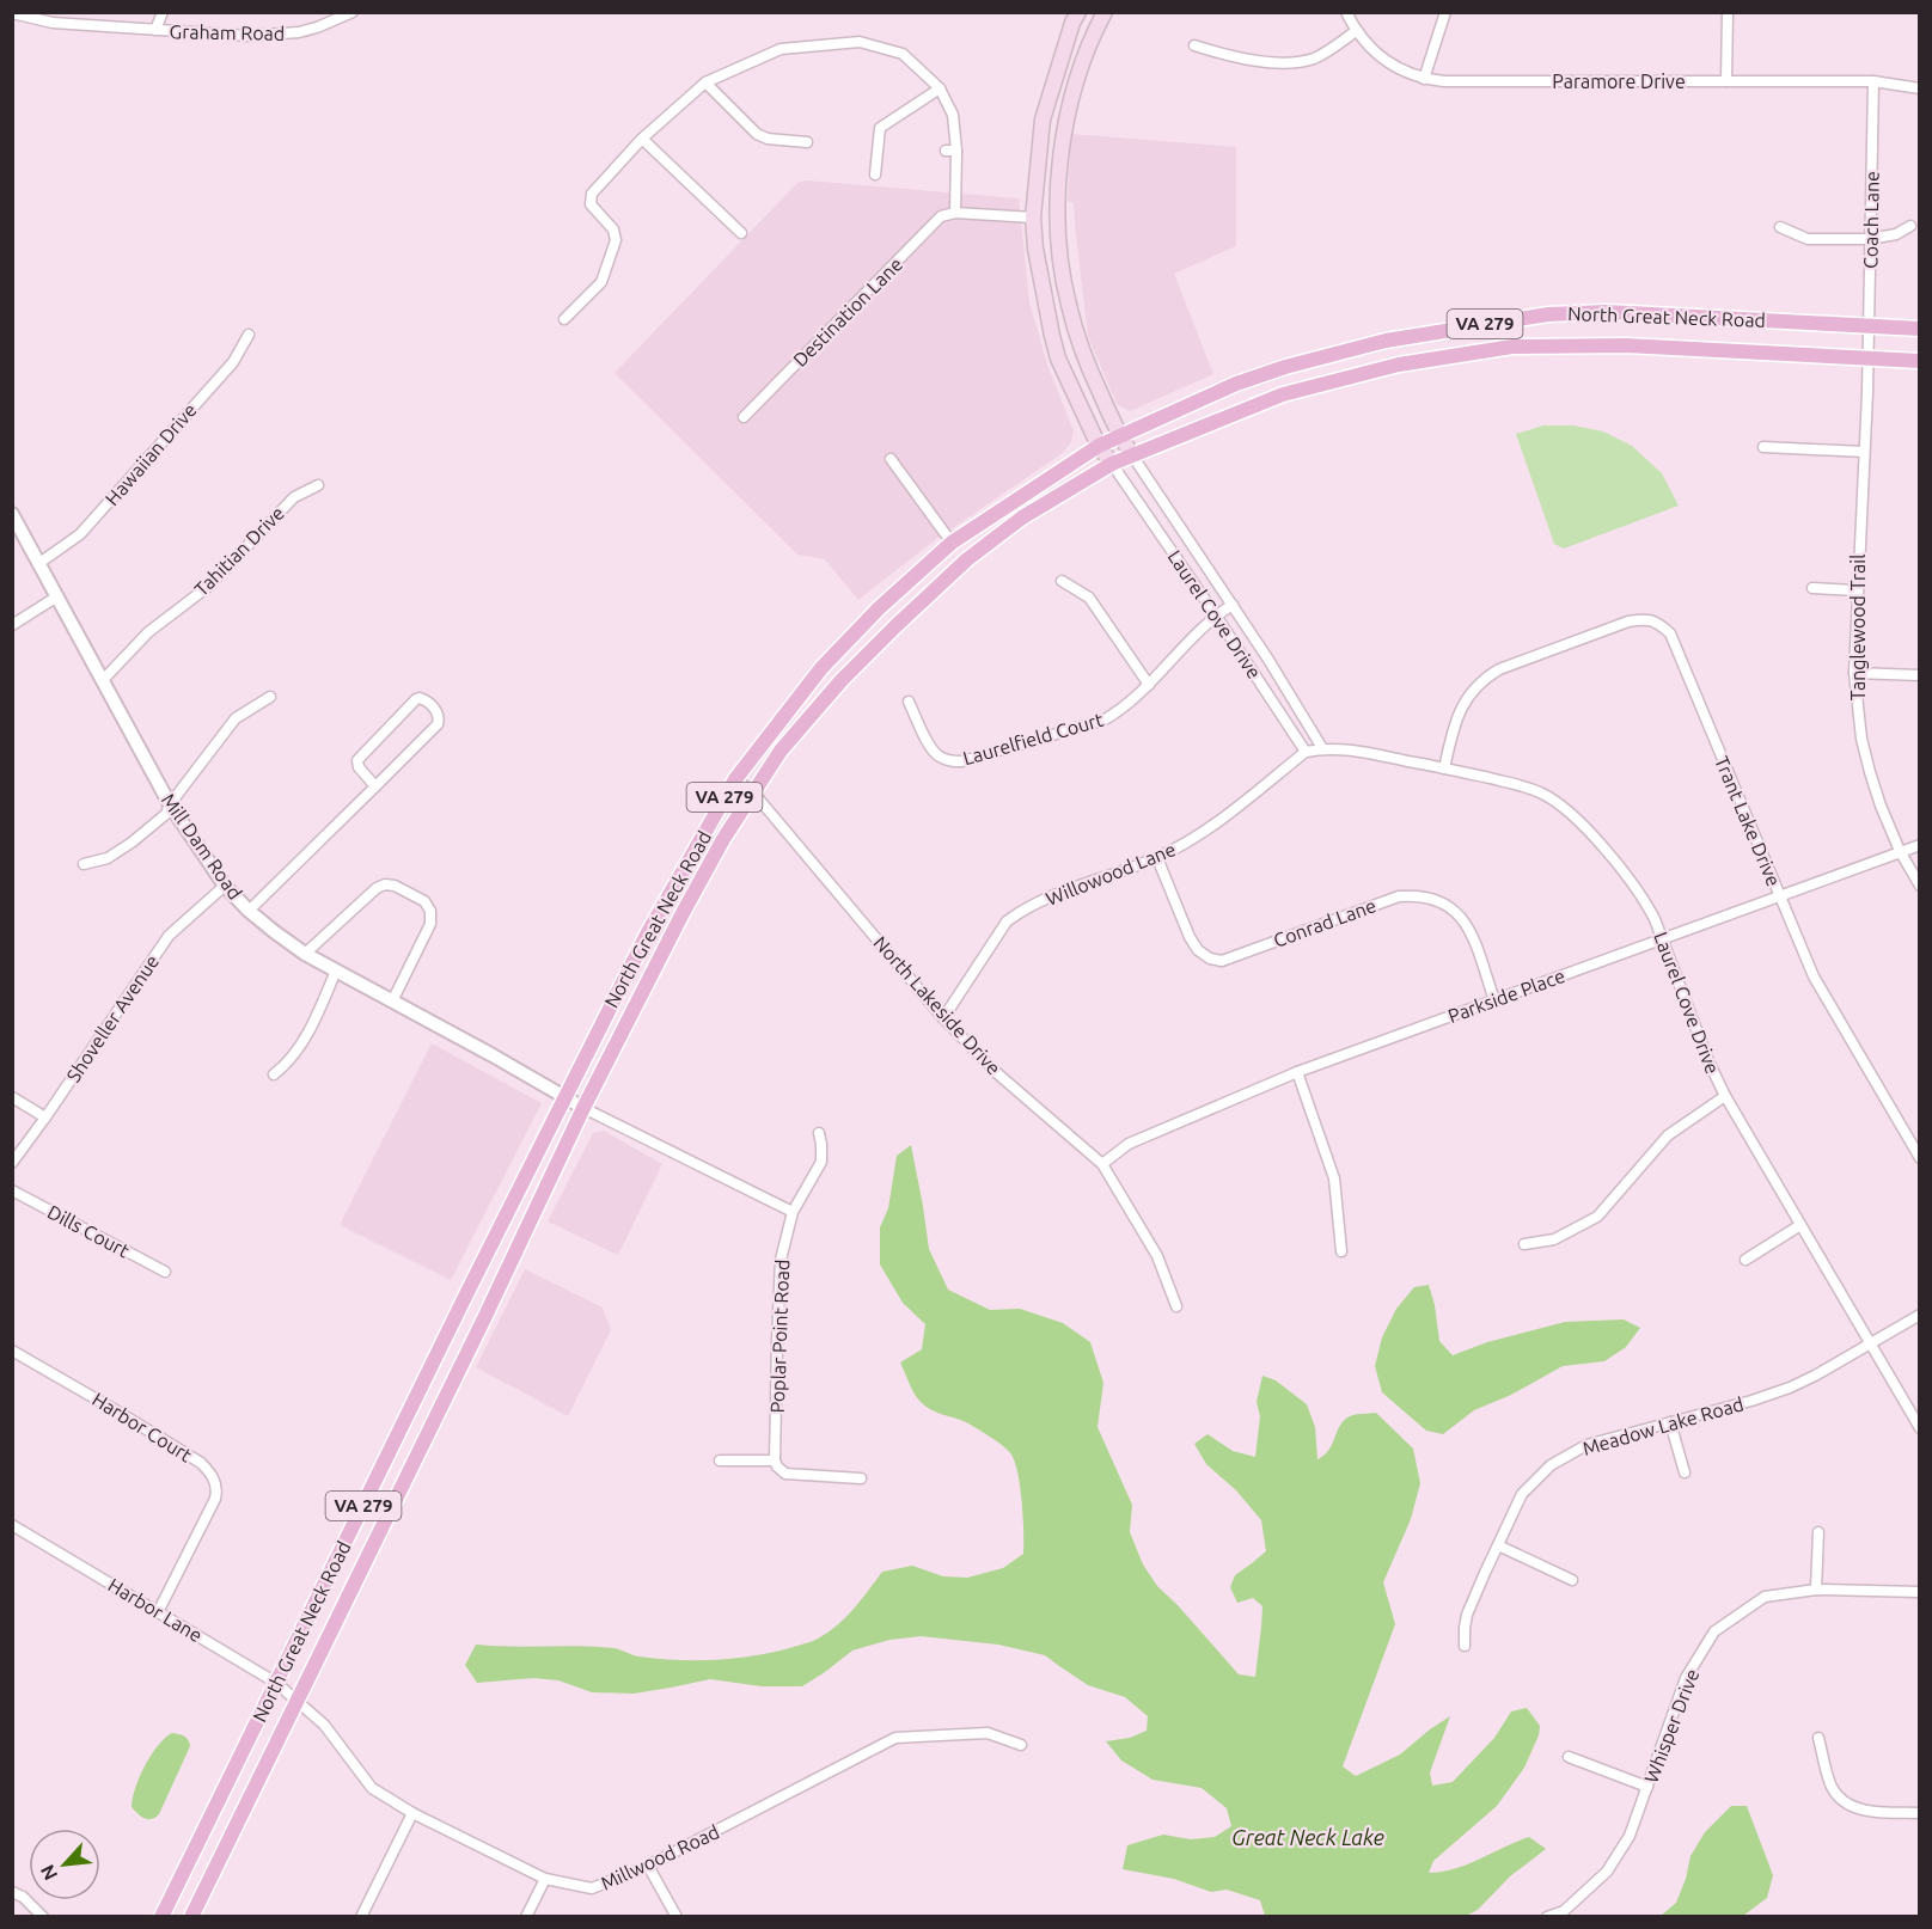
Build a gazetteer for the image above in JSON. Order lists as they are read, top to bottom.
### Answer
{
  "streets": {
    "main road": ["North Great Neck Road", "VA 279"],
    "street": [
      "Graham Road",
      "Paramore Drive",
      "Coach Lane",
      "Destination Lane",
      "Hawaiian Drive",
      "Tahitian Drive",
      "Laurel Cove Drive",
      "Tanglewood Trail",
      "Laurelfield Court",
      "Trant Lake Drive",
      "Mill Dam Road",
      "Willowood Lane",
      "Conrad Lane",
      "Parkside Place",
      "North Lakeside Drive",
      "Shoveller Avenue",
      "Dills Court",
      "Poplar Point Road",
      "Meadow Lake Road",
      "Harbor Court",
      "Harbor Lane",
      "Whisper Drive",
      "Millwood Road"
    ]
  },
  "crossings": [
    ["Paramore Drive", "Coach Lane"],
    ["Coach Lane", "North Great Neck Road"],
    ["Coach Lane", "Tanglewood Trail"],
    ["North Great Neck Road", "Laurel Cove Drive"],
    ["North Great Neck Road", "Tanglewood Trail"],
    ["North Great Neck Road", "Mill Dam Road"],
    ["North Great Neck Road", "North Lakeside Drive"],
    ["North Great Neck Road", "Harbor Lane"],
    ["North Great Neck Road", "Millwood Road"],
    ["Hawaiian Drive", "Mill Dam Road"],
    ["Tahitian Drive", "Mill Dam Road"],
    ["Laurel Cove Drive", "Laurelfield Court"],
    ["Laurel Cove Drive", "Trant Lake Drive"],
    ["Laurel Cove Drive", "Willowood Lane"],
    ["Laurel Cove Drive", "Parkside Place"],
    ["Laurel Cove Drive", "Meadow Lake Road"],
    ["Tanglewood Trail", "Parkside Place"],
    ["Trant Lake Drive", "Parkside Place"],
    ["Mill Dam Road", "Shoveller Avenue"],
    ["Willowood Lane", "Conrad Lane"],
    ["Willowood Lane", "North Lakeside Drive"],
    ["Conrad Lane", "Parkside Place"],
    ["Parkside Place", "North Lakeside Drive"],
    ["Harbor Court", "Harbor Lane"],
    ["Harbor Lane", "Millwood Road"]
  ],
  "water": ["Great Neck Lake"],
  "north": "bottom left"
}
